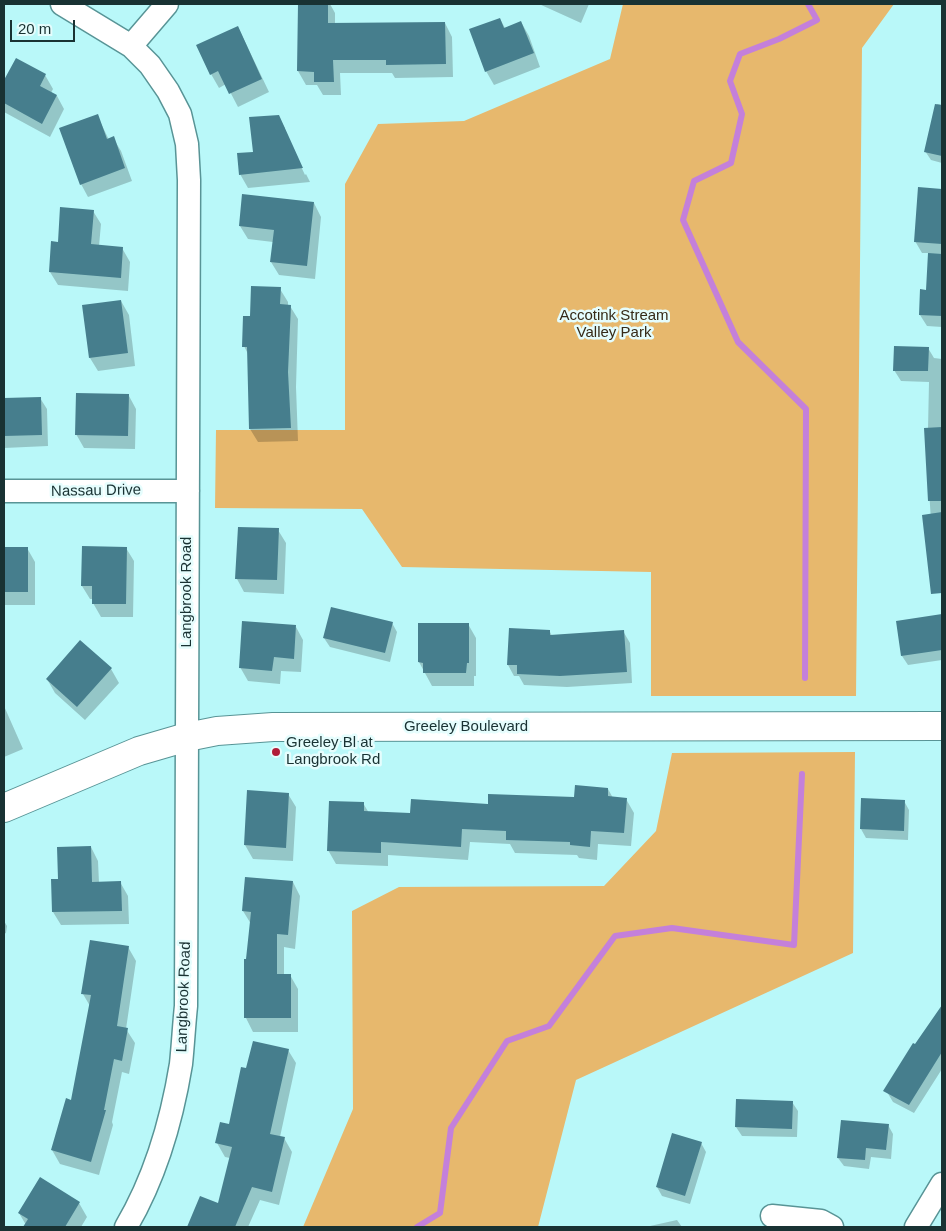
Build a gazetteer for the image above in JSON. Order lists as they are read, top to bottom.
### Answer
{
  "streets": {
    "street": ["Nassau Drive", "Langbrook Road", "Greeley Boulevard"]
  },
  "crossings": [
    ["Nassau Drive", "Langbrook Road"],
    ["Langbrook Road", "Greeley Boulevard"]
  ],
  "parks": ["Accotink Stream Valley Park"],
  "places": ["Greeley Bl at Langbrook Rd"],
  "scale_bar": "20 m"
}
